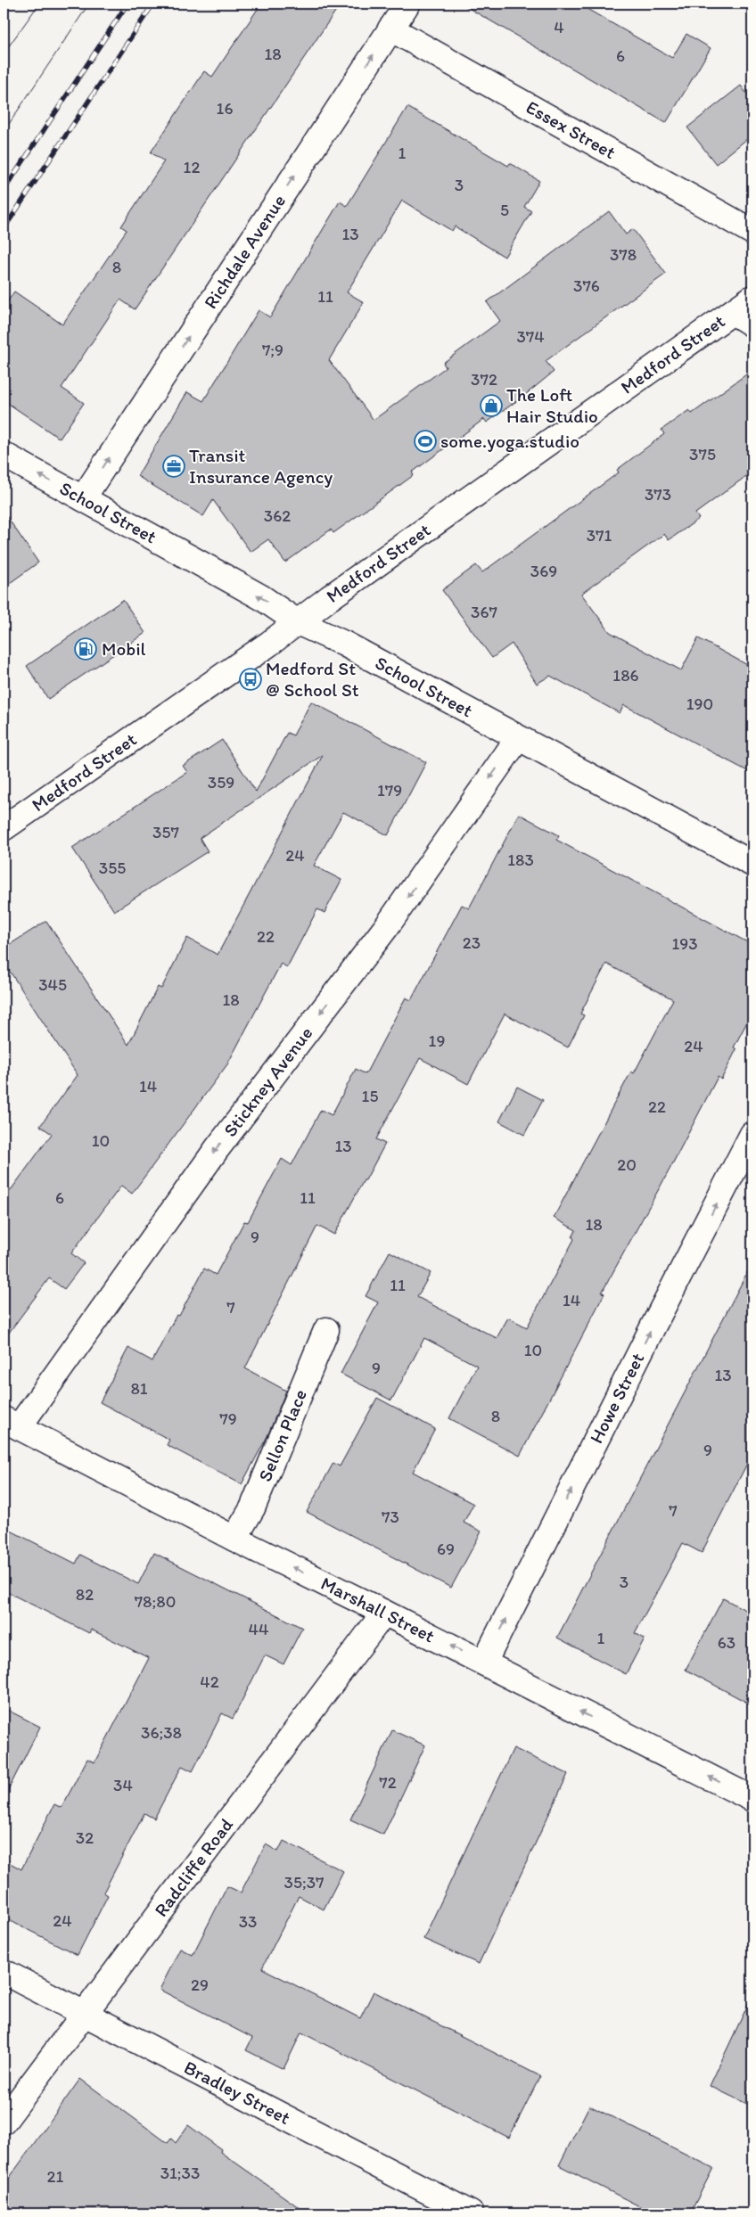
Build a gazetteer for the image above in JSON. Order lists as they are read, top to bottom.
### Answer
{
  "streets": {
    "street": [
      "Essex Street",
      "Richdale Avenue",
      "Medford Street",
      "School Street",
      "Stickney Avenue",
      "Howe Street",
      "Sellon Place",
      "Marshall Street",
      "Radcliffe Road",
      "Bradley Street"
    ]
  },
  "crossings": [
    ["Essex Street", "Richdale Avenue"],
    ["Richdale Avenue", "School Street"],
    ["Medford Street", "School Street"],
    ["School Street", "Stickney Avenue"],
    ["Stickney Avenue", "Marshall Street"],
    ["Howe Street", "Marshall Street"],
    ["Sellon Place", "Marshall Street"],
    ["Marshall Street", "Radcliffe Road"],
    ["Radcliffe Road", "Bradley Street"]
  ],
  "one_way": [
    "Richdale Avenue",
    "School Street",
    "Stickney Avenue",
    "Howe Street",
    "Marshall Street"
  ],
  "places": {
    "shop": ["The Loft Hair Studio"],
    "sports": ["some.yoga.studio"],
    "office": ["Transit Insurance Agency"],
    "fuel station": ["Mobil"],
    "bus stop": ["Medford St @ School St"]
  },
  "house_numbers": [
    "4",
    "18",
    "6",
    "16",
    "1",
    "12",
    "3",
    "5",
    "13",
    "378",
    "8",
    "376",
    "11",
    "374",
    "7;9",
    "372",
    "375",
    "373",
    "362",
    "371",
    "369",
    "367",
    "186",
    "190",
    "359",
    "179",
    "357",
    "24",
    "183",
    "355",
    "22",
    "23",
    "193",
    "345",
    "18",
    "19",
    "24",
    "14",
    "15",
    "22",
    "10",
    "13",
    "20",
    "6",
    "11",
    "18",
    "9",
    "11",
    "14",
    "7",
    "10",
    "9",
    "13",
    "81",
    "8",
    "79",
    "9",
    "7",
    "73",
    "69",
    "3",
    "82",
    "78;80",
    "44",
    "1",
    "63",
    "42",
    "36;38",
    "72",
    "34",
    "32",
    "35;37",
    "24",
    "33",
    "29",
    "31;33",
    "21"
  ]
}
